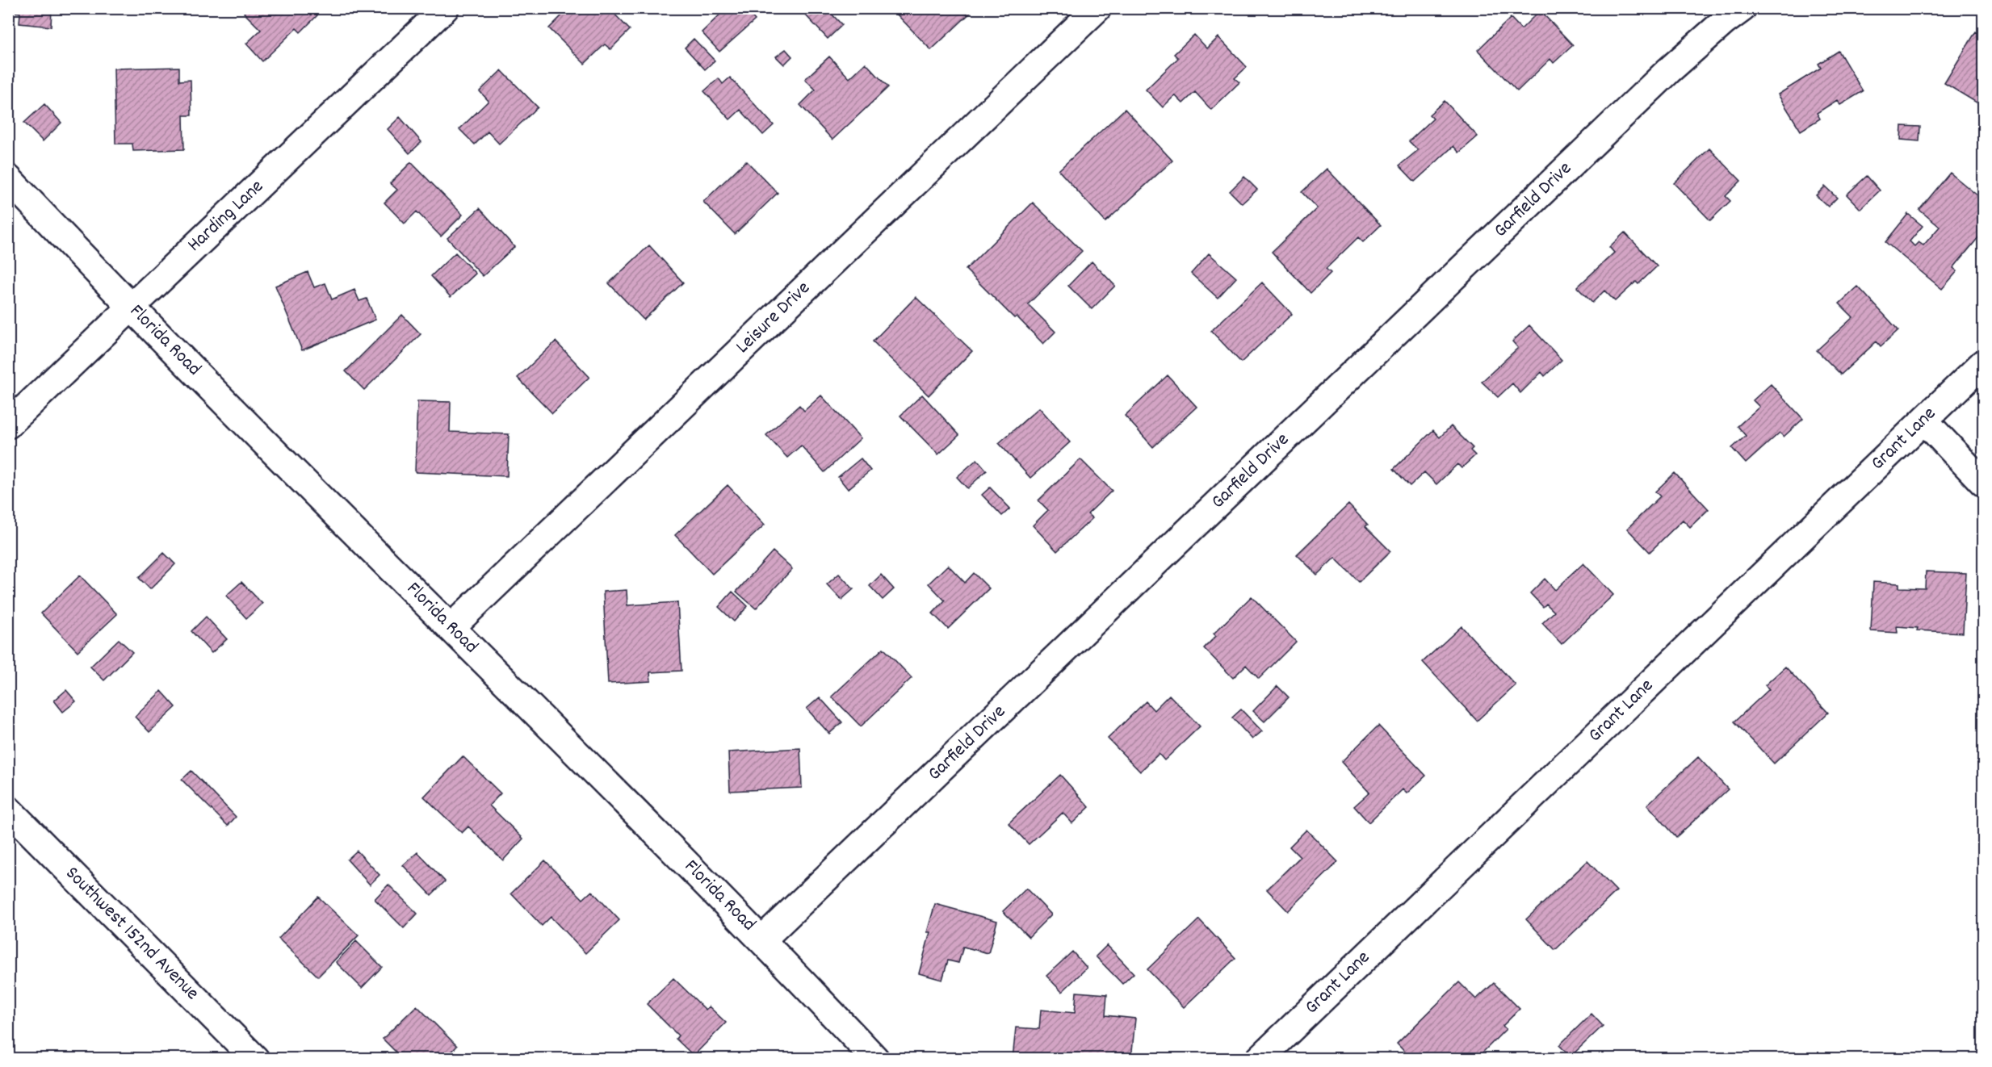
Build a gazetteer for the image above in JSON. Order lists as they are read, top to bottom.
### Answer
{
  "streets": {
    "street": [
      "Garfield Drive",
      "Harding Lane",
      "Leisure Drive",
      "Florida Road",
      "Grant Lane",
      "Southwest 152nd Avenue"
    ]
  },
  "crossings": [
    ["Garfield Drive", "Florida Road"],
    ["Harding Lane", "Florida Road"],
    ["Leisure Drive", "Florida Road"]
  ]
}
